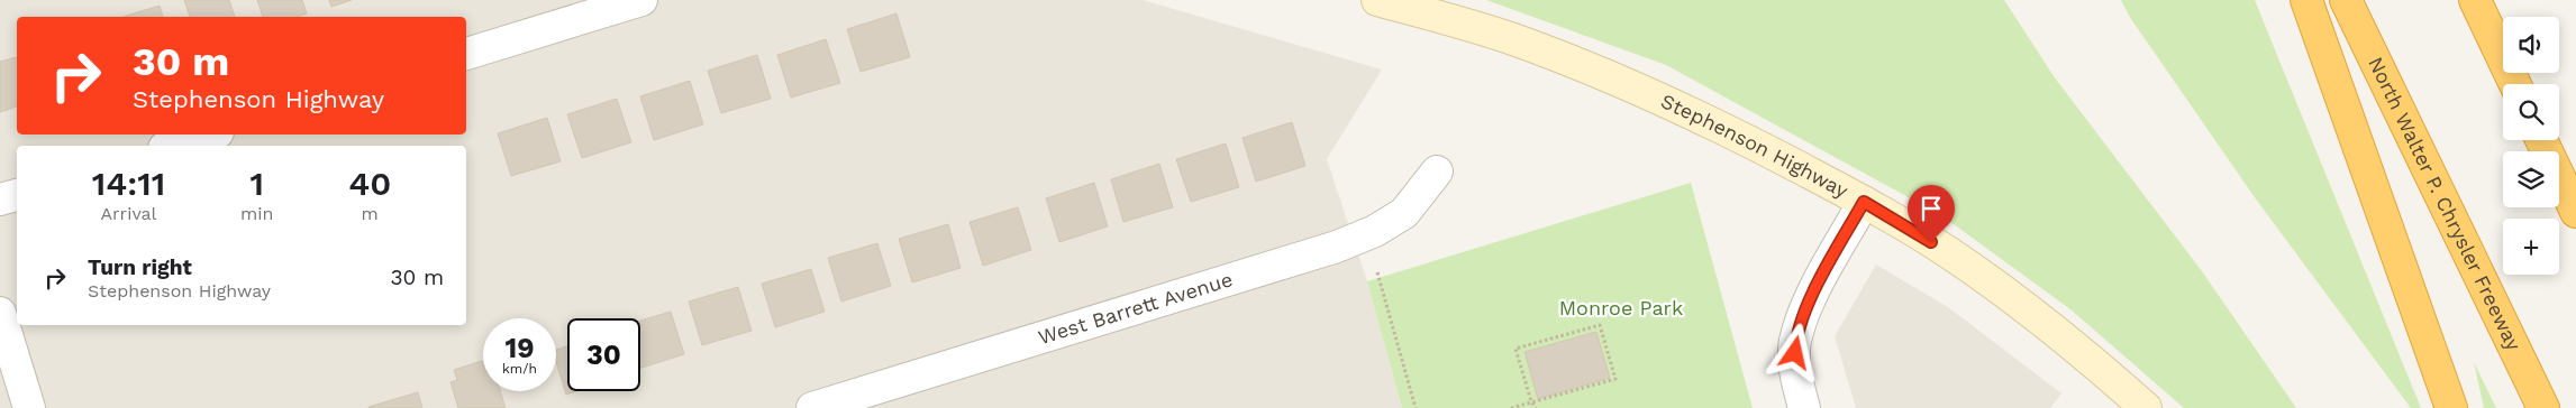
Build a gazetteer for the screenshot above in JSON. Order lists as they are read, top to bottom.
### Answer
{
  "streets": {
    "highway": ["North Walter P. Chrysler Freeway"],
    "main road": ["Stephenson Highway"],
    "street": ["West Barrett Avenue"]
  },
  "parks": ["Monroe Park"],
  "page": {
    "map_buttons": "+",
    "turn": ["30 m", "Stephenson Highway"],
    "eta": [
      "14:11",
      "Arrival",
      "1",
      "min",
      "40",
      "m"
    ],
    "list": [
      {
        "name": "Turn right",
        "note": "Stephenson Highway",
        "value": "30 m"
      }
    ],
    "speed": "19 km/h",
    "limit": "30"
  }
}
